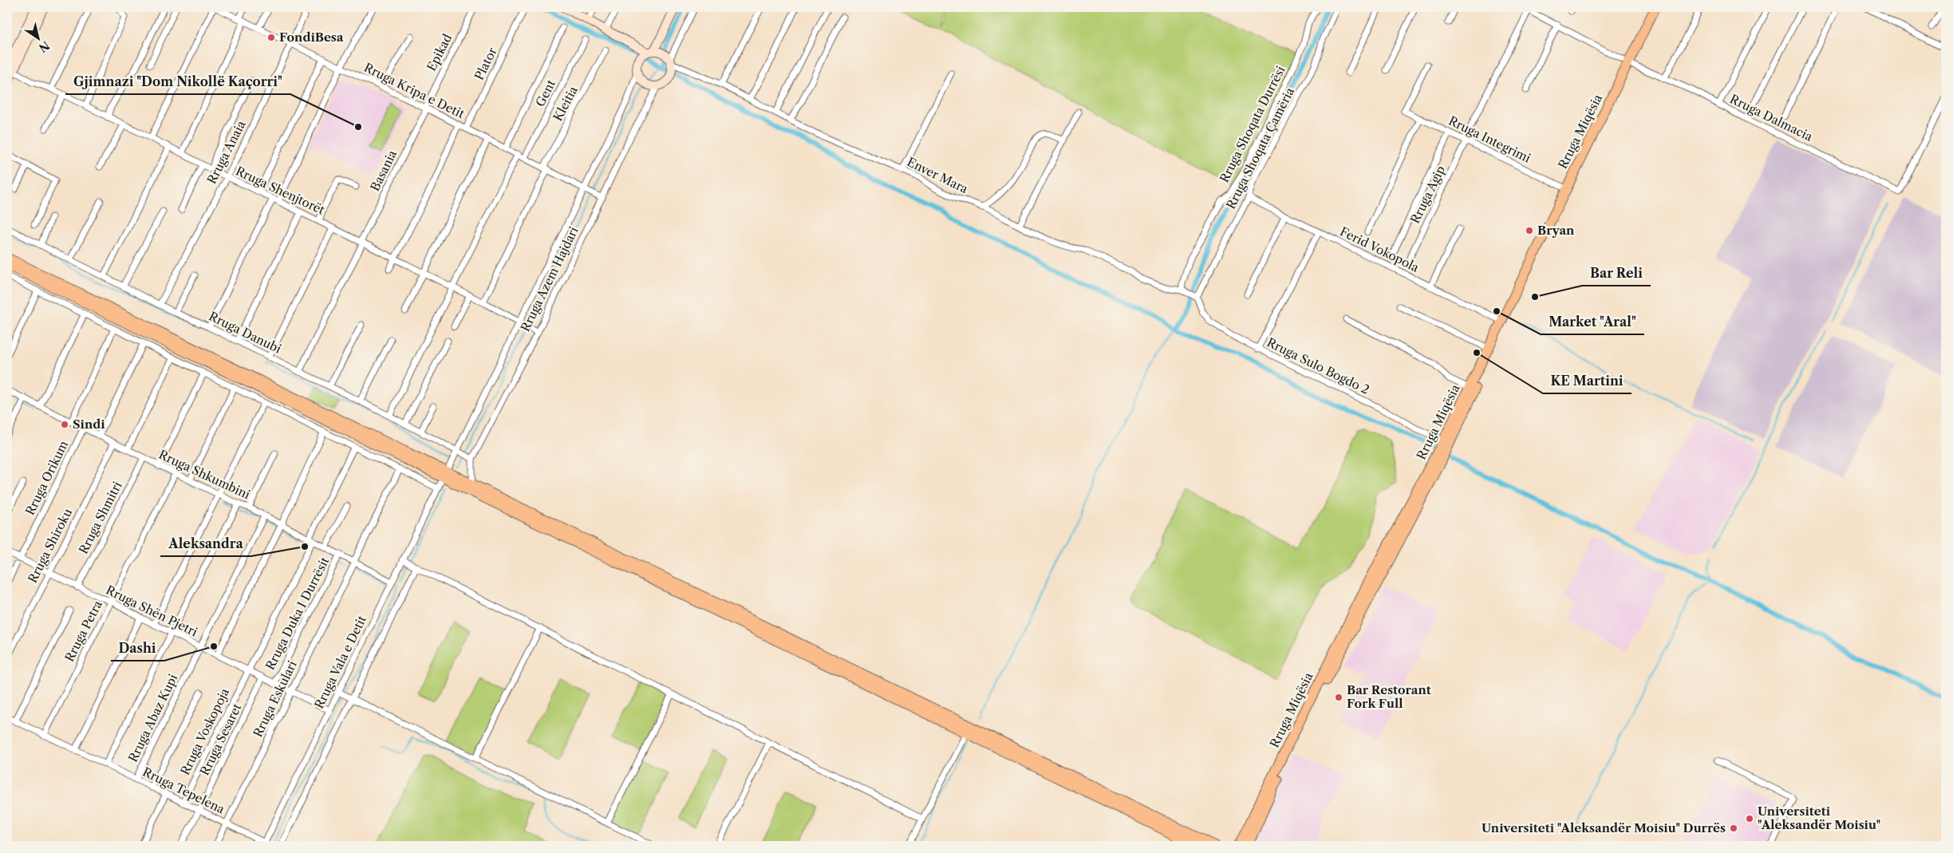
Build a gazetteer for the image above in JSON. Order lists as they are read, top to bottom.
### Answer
{
  "streets": {
    "main road": ["Rruga Miqësia"],
    "street": [
      "Epikad",
      "Plator",
      "Rruga Kripa e Detit",
      "Gent",
      "Kleitia",
      "Rruga Dalmacia",
      "Rruga Shoqata Durrësi",
      "Rruga Integrimi",
      "Rruga Shoqata Çamëria",
      "Rruga Anaia",
      "Basania",
      "Enver Mara",
      "Rruga Shenjtorët",
      "Rruga Agip",
      "Ferid Vokopola",
      "Rruga Azem Hajdari",
      "Rruga Danubi",
      "Rruga Sulo Bogdo 2",
      "Rruga Shkumbini",
      "Rruga Orikum",
      "Rruga Shmitri",
      "Rruga Shiroku",
      "Rruga Shën Pjetri",
      "Rruga Duka I Durrësit",
      "Rruga Petra",
      "Rruga Vala e Detit",
      "Rruga Eskulari",
      "Rruga Abaz Kupi",
      "Rruga Voskopoja",
      "Rruga Sesaret",
      "Rruga Tepelena"
    ]
  },
  "crossings": [
    ["Epikad", "Rruga Kripa e Detit"],
    ["Epikad", "Basania"],
    ["Plator", "Rruga Kripa e Detit"],
    ["Rruga Kripa e Detit", "Gent"],
    ["Rruga Kripa e Detit", "Kleitia"],
    ["Rruga Kripa e Detit", "Rruga Anaia"],
    ["Rruga Kripa e Detit", "Basania"],
    ["Rruga Kripa e Detit", "Rruga Azem Hajdari"],
    ["Kleitia", "Rruga Shenjtorët"],
    ["Rruga Dalmacia", "Rruga Miqësia"],
    ["Rruga Dalmacia", "Rruga Agip"],
    ["Rruga Shoqata Durrësi", "Enver Mara"],
    ["Rruga Miqësia", "Rruga Integrimi"],
    ["Rruga Miqësia", "Ferid Vokopola"],
    ["Rruga Miqësia", "Rruga Sulo Bogdo 2"],
    ["Rruga Integrimi", "Rruga Agip"],
    ["Rruga Shoqata Çamëria", "Enver Mara"],
    ["Rruga Shoqata Çamëria", "Ferid Vokopola"],
    ["Rruga Shoqata Çamëria", "Rruga Sulo Bogdo 2"],
    ["Rruga Anaia", "Rruga Shenjtorët"],
    ["Rruga Anaia", "Rruga Danubi"],
    ["Basania", "Rruga Shenjtorët"],
    ["Basania", "Rruga Danubi"],
    ["Enver Mara", "Rruga Azem Hajdari"],
    ["Enver Mara", "Rruga Sulo Bogdo 2"],
    ["Rruga Shenjtorët", "Rruga Azem Hajdari"],
    ["Rruga Azem Hajdari", "Rruga Danubi"],
    ["Rruga Shkumbini", "Rruga Orikum"],
    ["Rruga Shkumbini", "Rruga Shmitri"],
    ["Rruga Shkumbini", "Rruga Shiroku"],
    ["Rruga Shkumbini", "Rruga Duka I Durrësit"],
    ["Rruga Shkumbini", "Rruga Petra"],
    ["Rruga Shkumbini", "Rruga Vala e Detit"],
    ["Rruga Shkumbini", "Rruga Eskulari"],
    ["Rruga Shkumbini", "Rruga Abaz Kupi"],
    ["Rruga Shkumbini", "Rruga Voskopoja"],
    ["Rruga Orikum", "Rruga Shën Pjetri"],
    ["Rruga Shmitri", "Rruga Shën Pjetri"],
    ["Rruga Shiroku", "Rruga Shën Pjetri"],
    ["Rruga Shën Pjetri", "Rruga Duka I Durrësit"],
    ["Rruga Shën Pjetri", "Rruga Petra"],
    ["Rruga Shën Pjetri", "Rruga Vala e Detit"],
    ["Rruga Shën Pjetri", "Rruga Eskulari"],
    ["Rruga Shën Pjetri", "Rruga Abaz Kupi"],
    ["Rruga Shën Pjetri", "Rruga Voskopoja"],
    ["Rruga Shën Pjetri", "Rruga Sesaret"],
    ["Rruga Petra", "Rruga Tepelena"],
    ["Rruga Vala e Detit", "Rruga Tepelena"],
    ["Rruga Eskulari", "Rruga Tepelena"],
    ["Rruga Abaz Kupi", "Rruga Tepelena"],
    ["Rruga Voskopoja", "Rruga Tepelena"],
    ["Rruga Sesaret", "Rruga Tepelena"]
  ],
  "places": [
    "FondiBesa",
    "Gjimnazi \"Dom Nikollë Kaçorri\"",
    "Bryan",
    "Bar Reli",
    "Market \"Aral\"",
    "KE Martini",
    "Sindi",
    "Aleksandra",
    "Dashi",
    "Bar Restorant Fork Full",
    "Universiteti \"Aleksandër Moisiu\"",
    "Universiteti \"Aleksandër Moisiu\" Durrës"
  ],
  "north": "bottom right"
}
